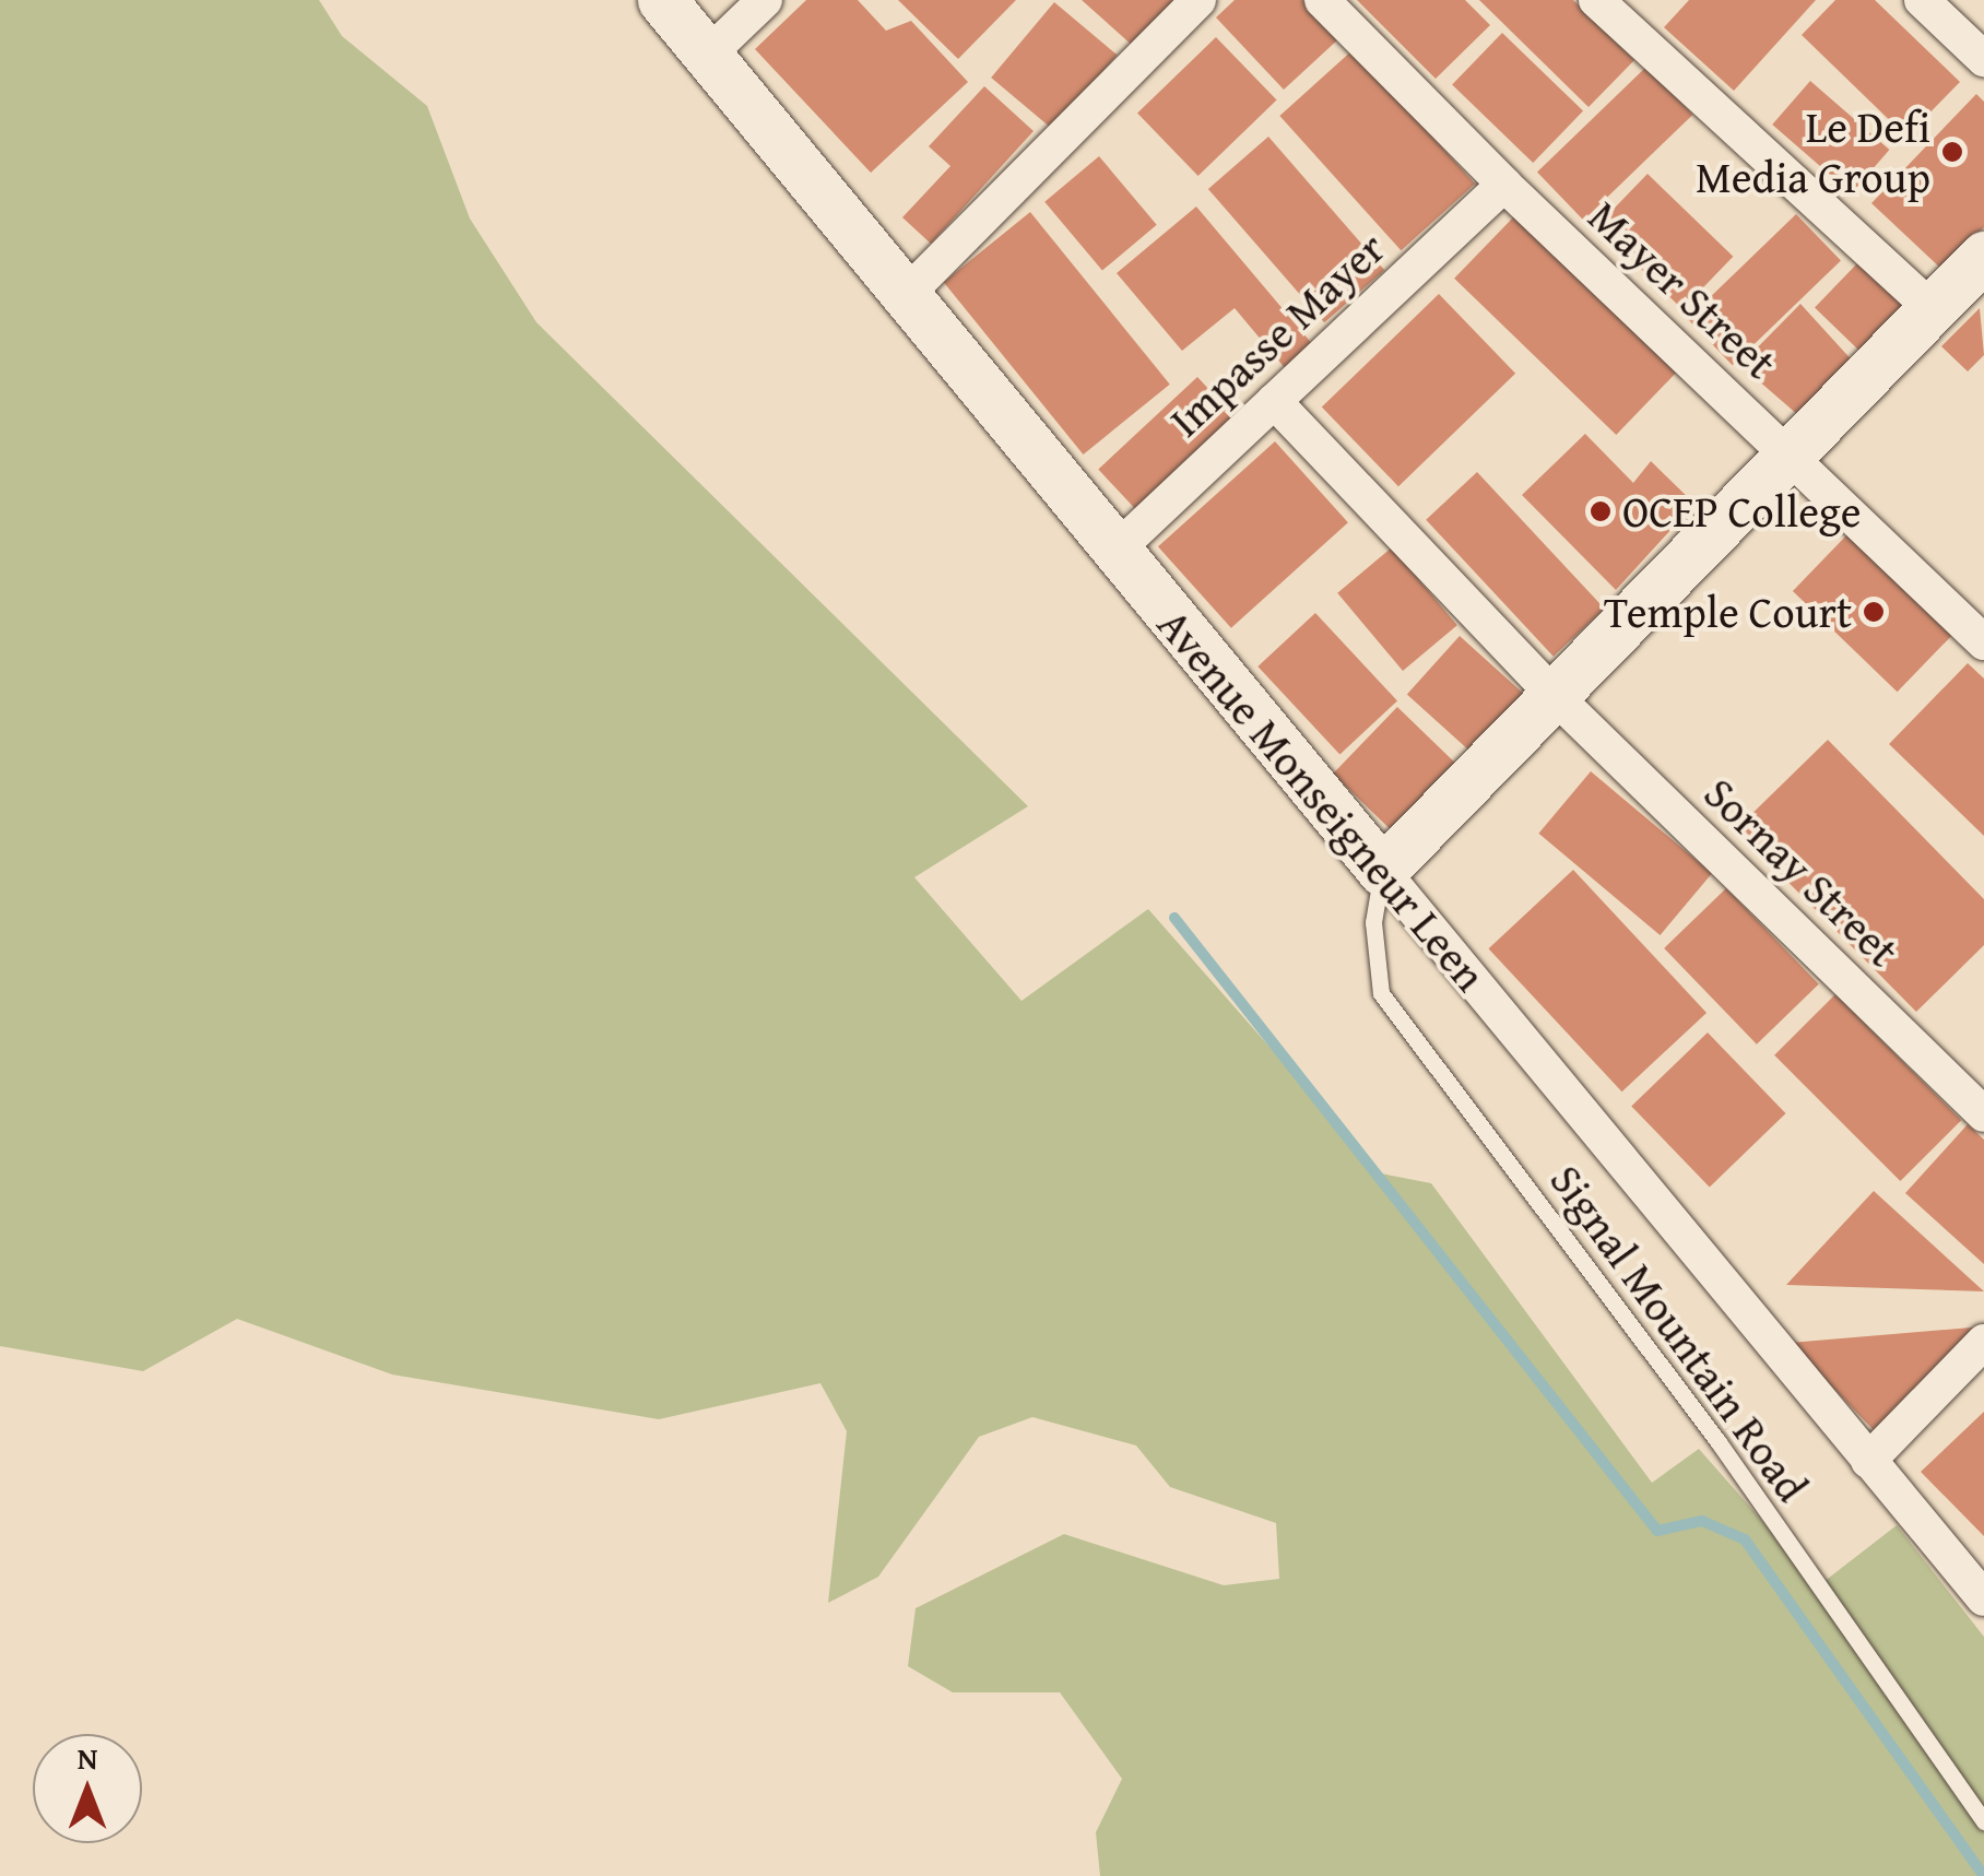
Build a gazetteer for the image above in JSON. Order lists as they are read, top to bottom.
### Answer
{
  "streets": {
    "main road": ["Avenue Monseigneur Leen"],
    "street": ["Mayer Street", "Impasse Mayer", "Sornay Street"],
    "lane": ["Signal Mountain Road"]
  },
  "crossings": [
    ["Mayer Street", "Impasse Mayer"],
    ["Impasse Mayer", "Avenue Monseigneur Leen"],
    ["Impasse Mayer", "Sornay Street"],
    ["Avenue Monseigneur Leen", "Signal Mountain Road"]
  ],
  "places": ["Le Defi Media Group", "OCEP College", "Temple Court"],
  "north": "top"
}
